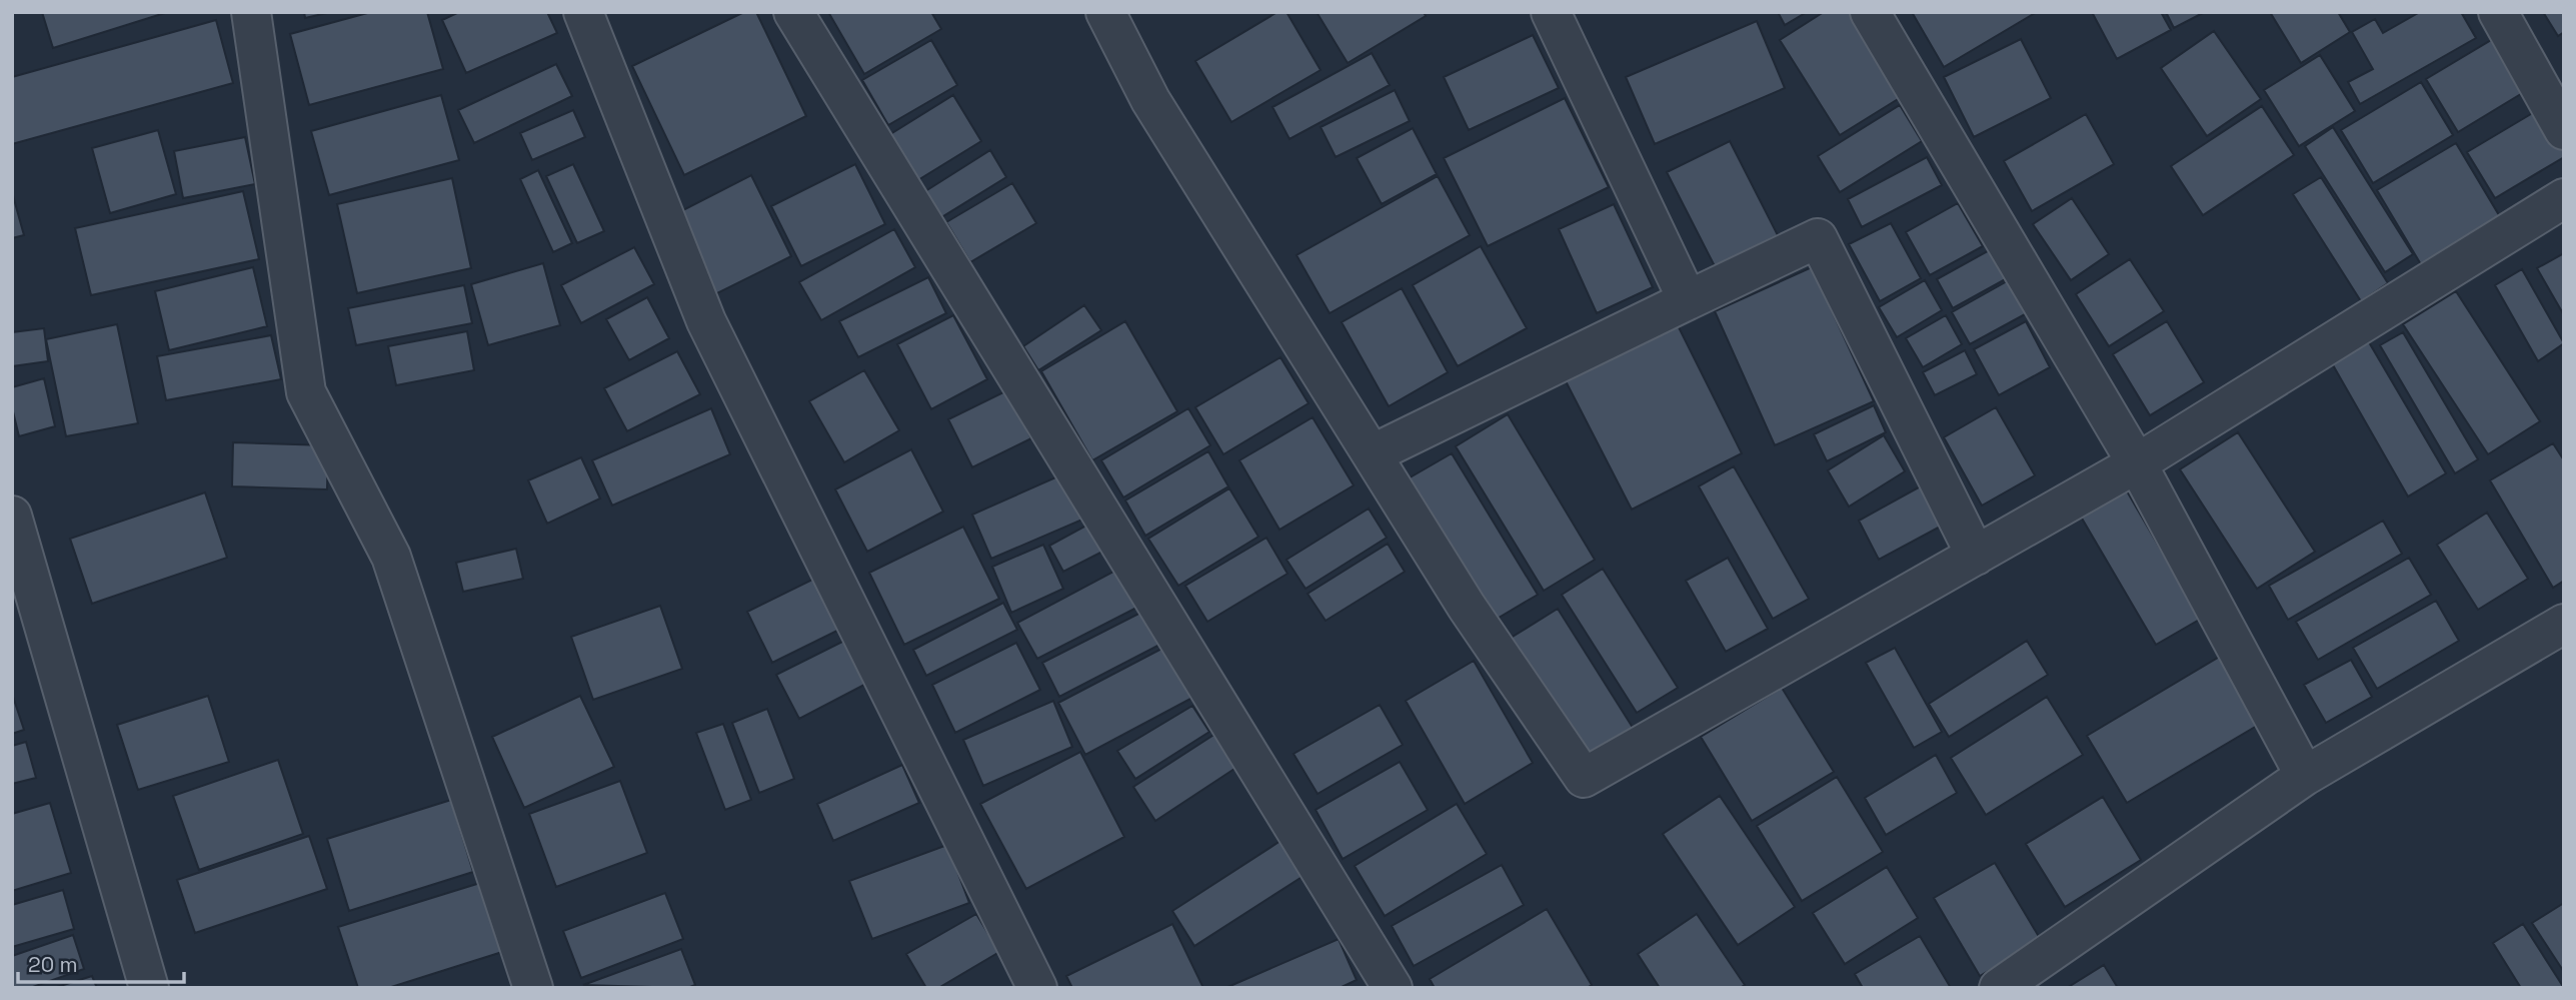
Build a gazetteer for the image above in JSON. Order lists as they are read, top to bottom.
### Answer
{
  "scale_bar": "20 m"
}
